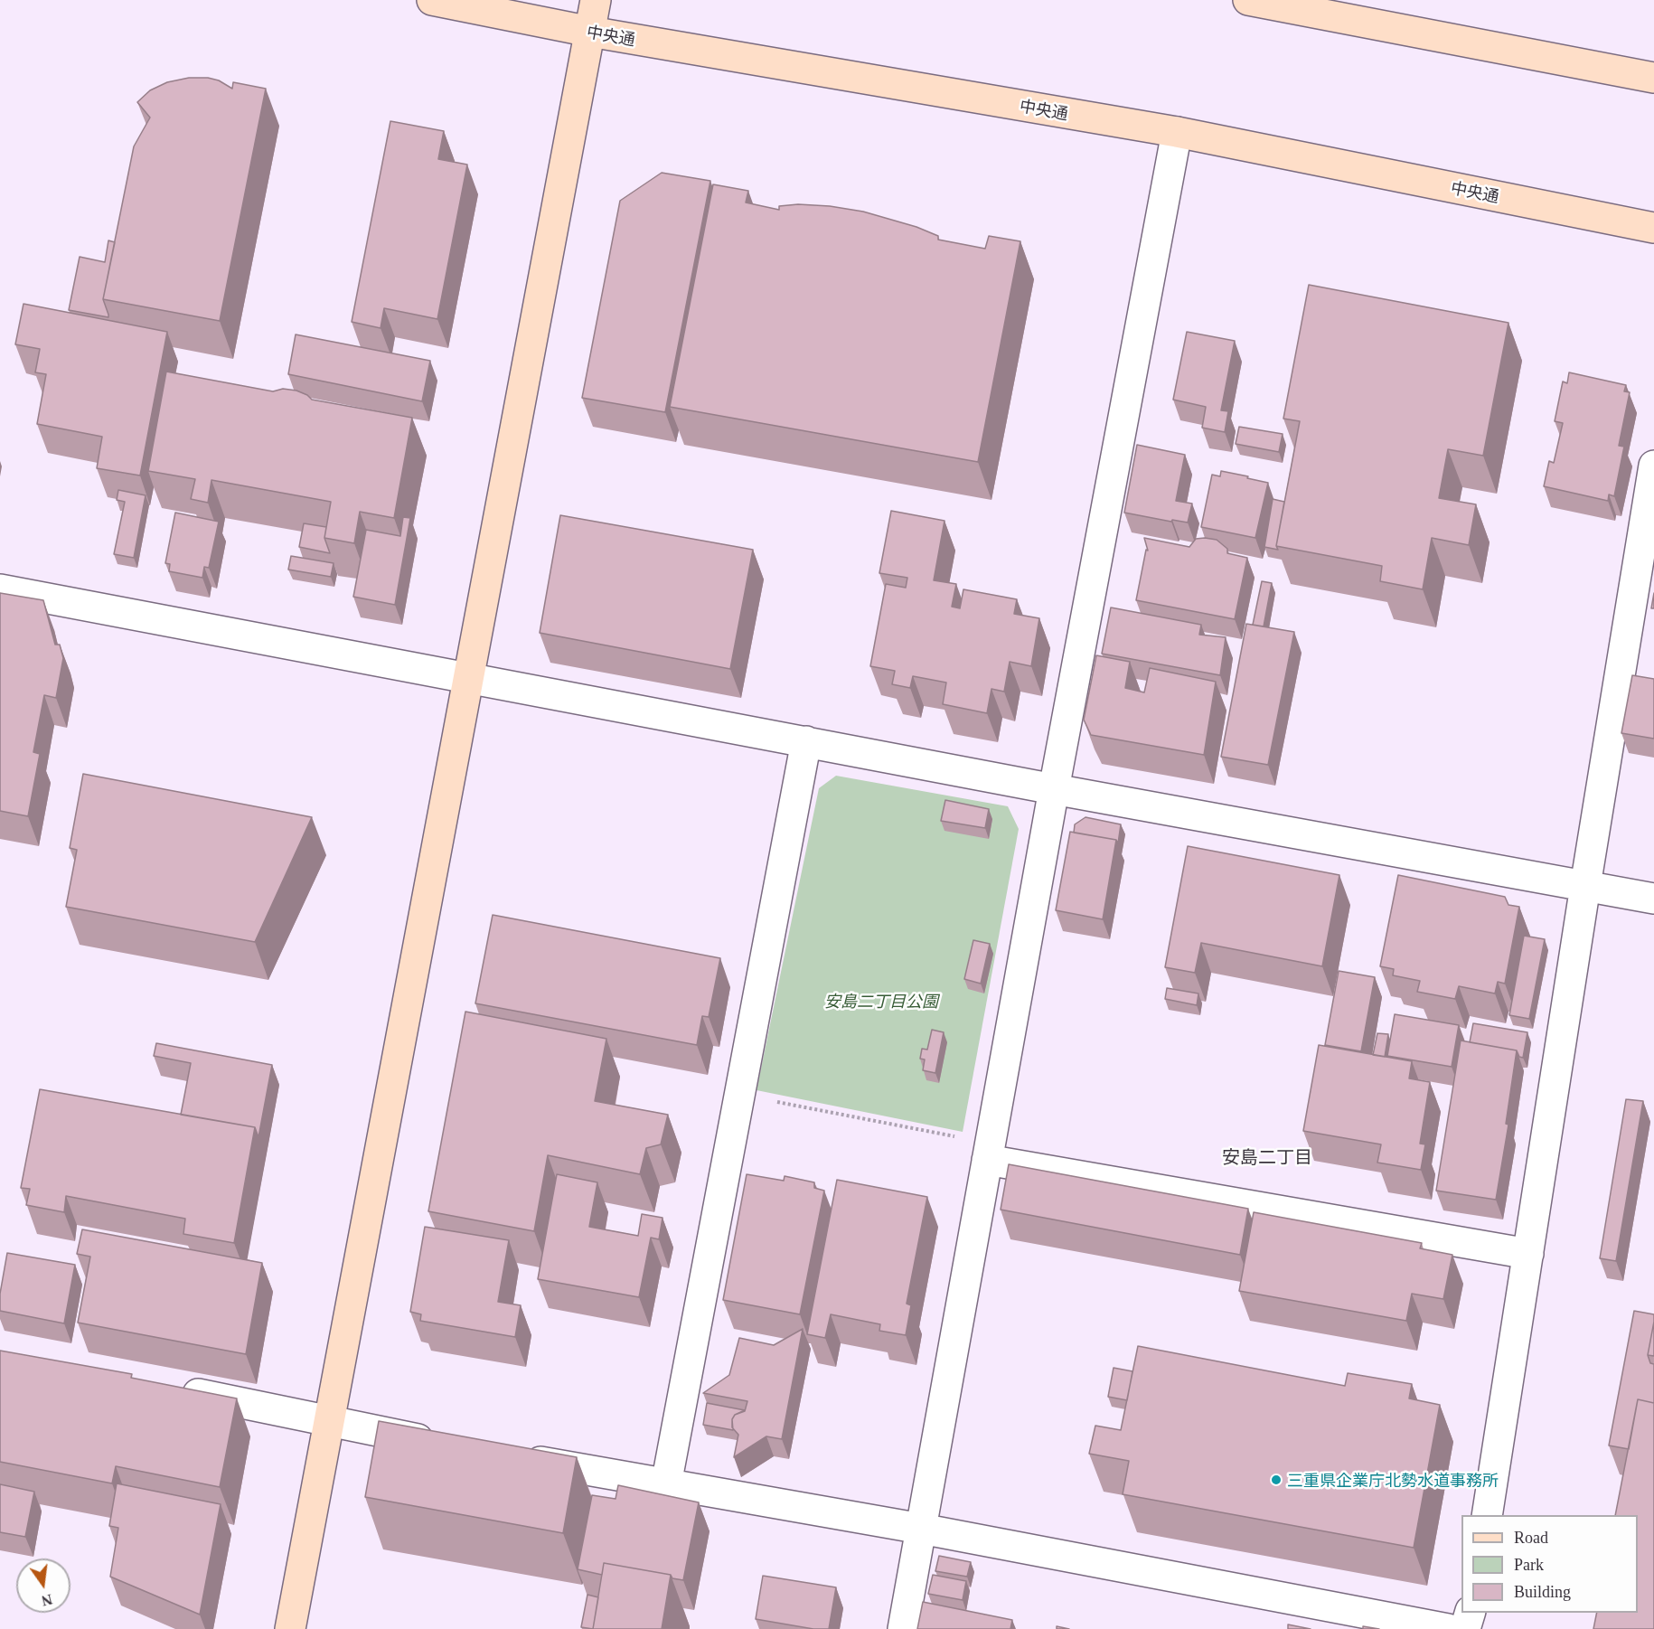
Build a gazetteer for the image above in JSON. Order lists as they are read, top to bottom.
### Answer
{
  "streets": {
    "street": ["中央通"]
  },
  "districts": ["安島二丁目"],
  "parks": ["安島二丁目公園"],
  "places": ["三重県企業庁北勢水道事務所"],
  "legend": ["Road", "Park", "Building"],
  "north": "bottom"
}
